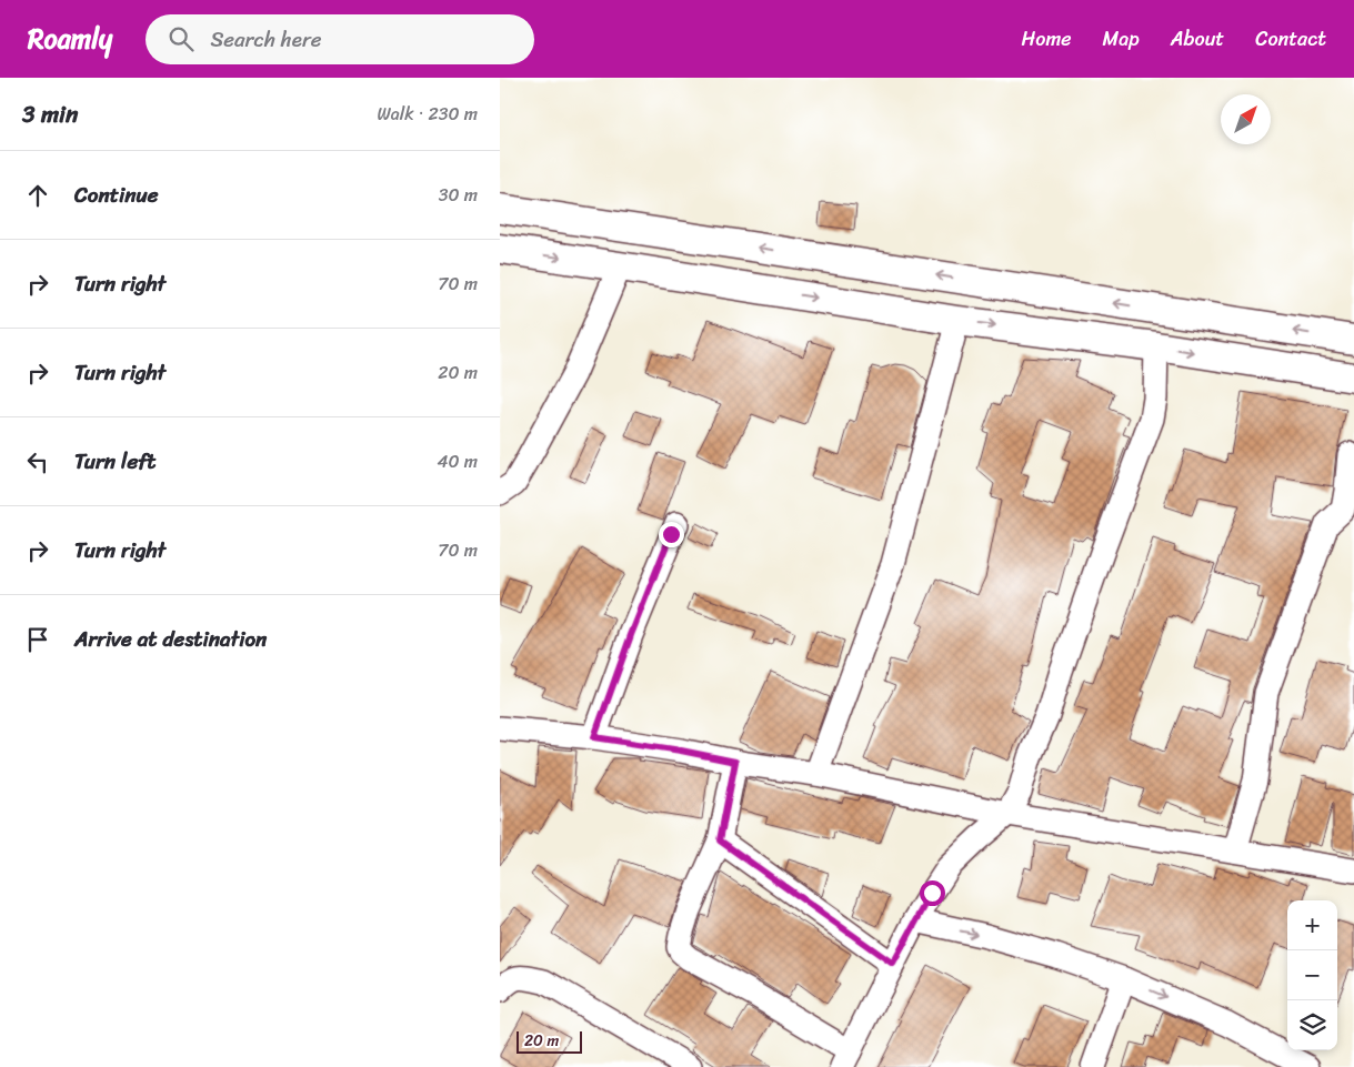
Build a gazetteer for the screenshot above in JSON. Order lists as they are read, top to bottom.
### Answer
{
  "scale_bar": "20 m",
  "north": "top right",
  "page": {
    "header": "Roamly",
    "search": "Search here",
    "nav": [
      "Home",
      "Map",
      "About",
      "Contact"
    ],
    "heading": ["3 min", "Walk · 230 m"],
    "list": [
      ["Continue", "30 m"],
      ["Turn right", "70 m"],
      ["Turn right", "20 m"],
      ["Turn left", "40 m"],
      ["Turn right", "70 m"],
      "Arrive at destination"
    ],
    "map_buttons": ["+", "−"],
    "scale": "20 m"
  }
}
